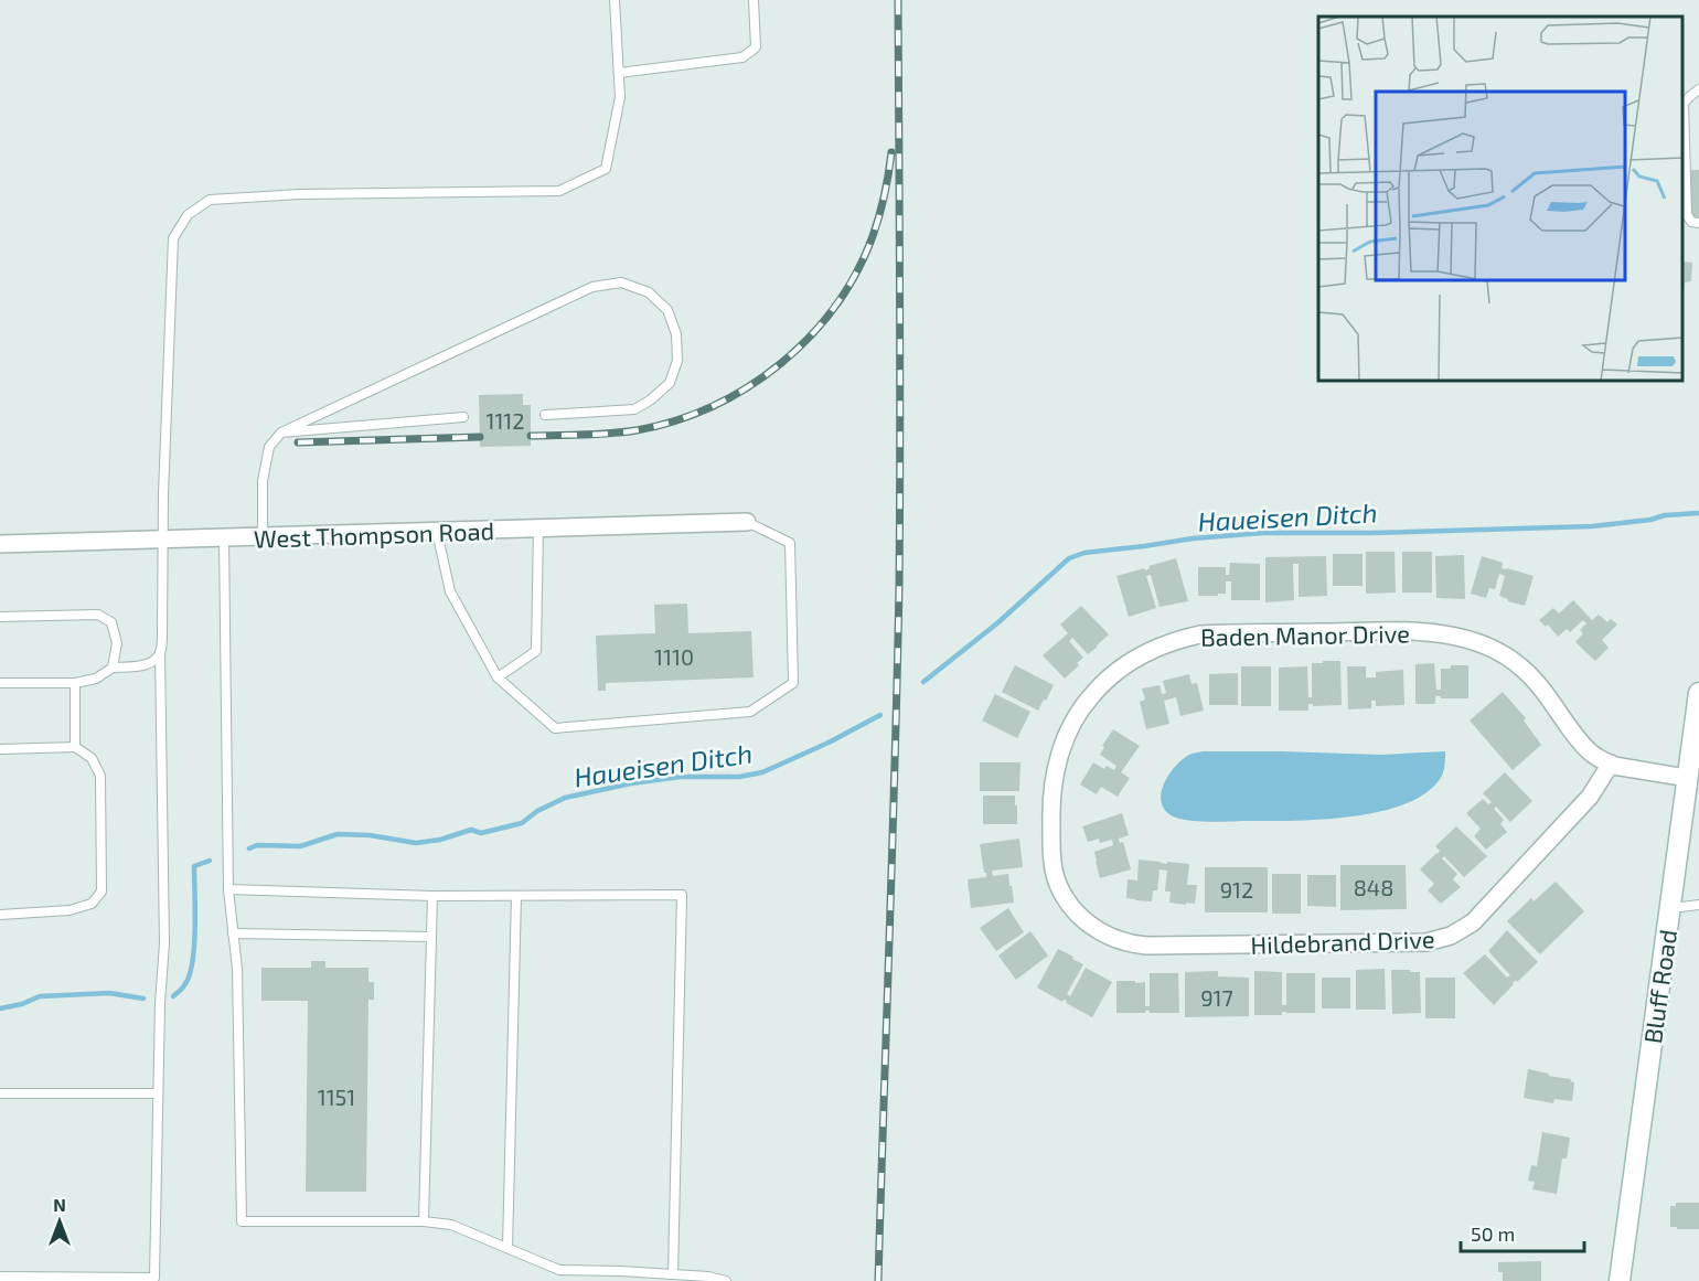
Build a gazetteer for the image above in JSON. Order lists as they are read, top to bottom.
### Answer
{
  "streets": {
    "main road": ["Bluff Road"],
    "street": ["West Thompson Road", "Baden Manor Drive", "Hildebrand Drive"]
  },
  "crossings": [
    ["Baden Manor Drive", "Hildebrand Drive"],
    ["Baden Manor Drive", "Bluff Road"]
  ],
  "water": ["Haueisen Ditch"],
  "house_numbers": [
    "1112",
    "1110",
    "848",
    "912",
    "917",
    "1151"
  ],
  "scale_bar": "50 m",
  "north": "top"
}
